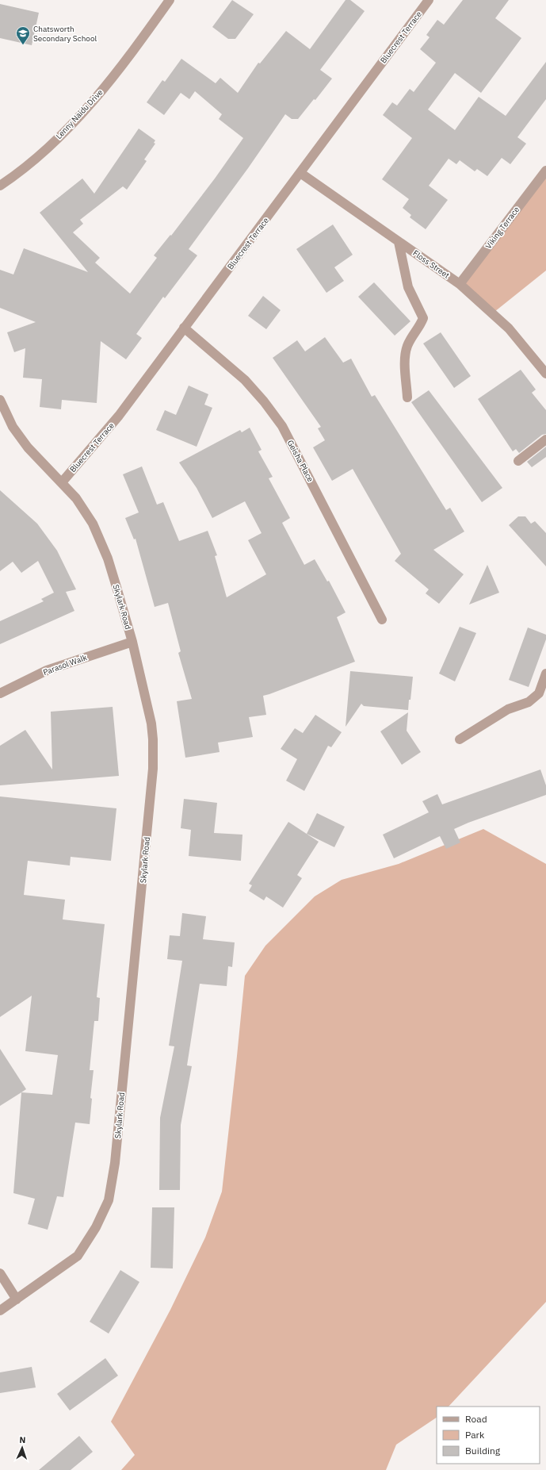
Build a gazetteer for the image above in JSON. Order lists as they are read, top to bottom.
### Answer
{
  "streets": {
    "street": [
      "Bluecrest Terrace",
      "Lenny Naidu Drive",
      "Viking Terrace",
      "Floss Street",
      "Geisha Place",
      "Skylark Road",
      "Parasol Walk"
    ]
  },
  "crossings": [
    ["Bluecrest Terrace", "Floss Street"],
    ["Bluecrest Terrace", "Geisha Place"],
    ["Bluecrest Terrace", "Skylark Road"],
    ["Viking Terrace", "Floss Street"],
    ["Skylark Road", "Parasol Walk"]
  ],
  "places": {
    "school or university": ["Chatsworth Secondary School"]
  },
  "legend": ["Road", "Park", "Building"],
  "north": "top"
}
